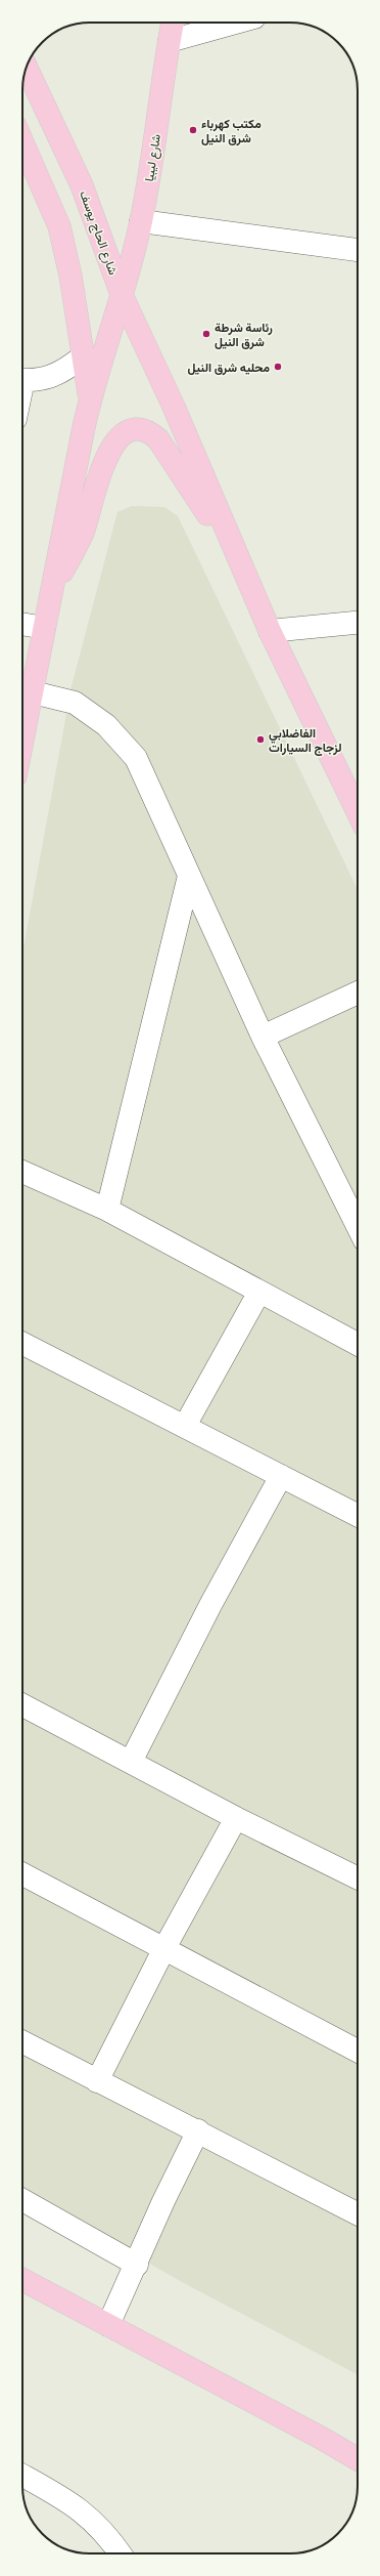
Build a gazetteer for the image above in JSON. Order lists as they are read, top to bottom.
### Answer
{
  "streets": {
    "main road": ["شارع ليبيا", "شارع الحاج يوسف"]
  },
  "crossings": [
    ["شارع ليبيا", "شارع الحاج يوسف"]
  ],
  "places": [
    "مكتب كهرباء شرق النيل",
    "رئاسة شرطة شرق النيل",
    "محليه شرق النيل",
    "الفاضلابي لزجاج السيارات"
  ]
}
